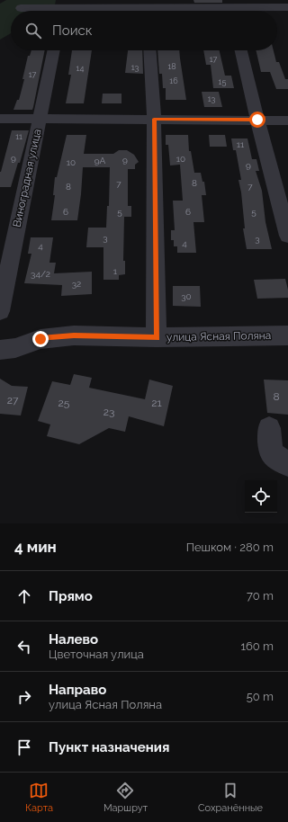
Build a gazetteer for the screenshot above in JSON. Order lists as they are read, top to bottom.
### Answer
{
  "streets": {
    "street": ["Виноградная улица", "улица Ясная Поляна"]
  },
  "house_numbers": [
    "17",
    "18",
    "13",
    "14",
    "17",
    "16",
    "15",
    "13",
    "11",
    "11",
    "9",
    "10",
    "9",
    "9А",
    "10",
    "9",
    "8",
    "7",
    "8",
    "7",
    "6",
    "5",
    "6",
    "5",
    "3",
    "3",
    "4",
    "4",
    "1",
    "34/2",
    "32",
    "30",
    "8",
    "27",
    "25",
    "21",
    "23"
  ],
  "page": {
    "search": "Поиск",
    "heading": ["4 мин", "Пешком · 280 m"],
    "list": [
      ["Прямо", "70 m"],
      ["Налево", "Цветочная улица", "160 m"],
      ["Направо", "улица Ясная Поляна", "50 m"],
      "Пункт назначения"
    ],
    "nav": ["Карта", "Маршрут", "Сохранённые"]
  }
}
